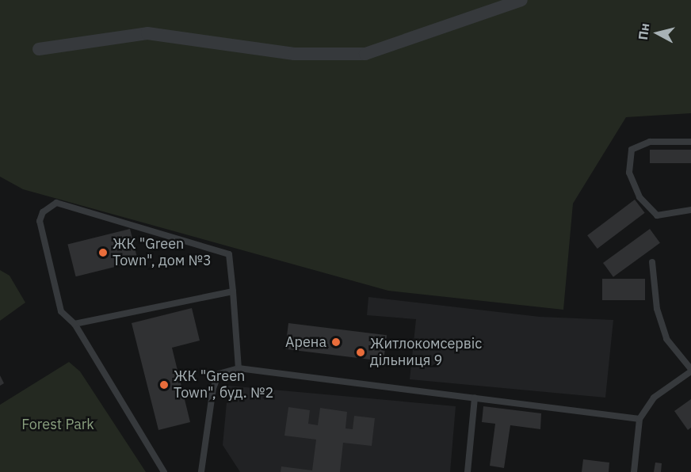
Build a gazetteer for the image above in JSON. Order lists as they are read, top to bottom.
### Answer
{
  "parks": ["Forest Park"],
  "places": [
    "ЖК \"Green Town\", дом №3",
    "Арена",
    "Житлокомсервіс дільниця 9",
    "ЖК \"Green Town\", буд. №2"
  ],
  "north": "left"
}
